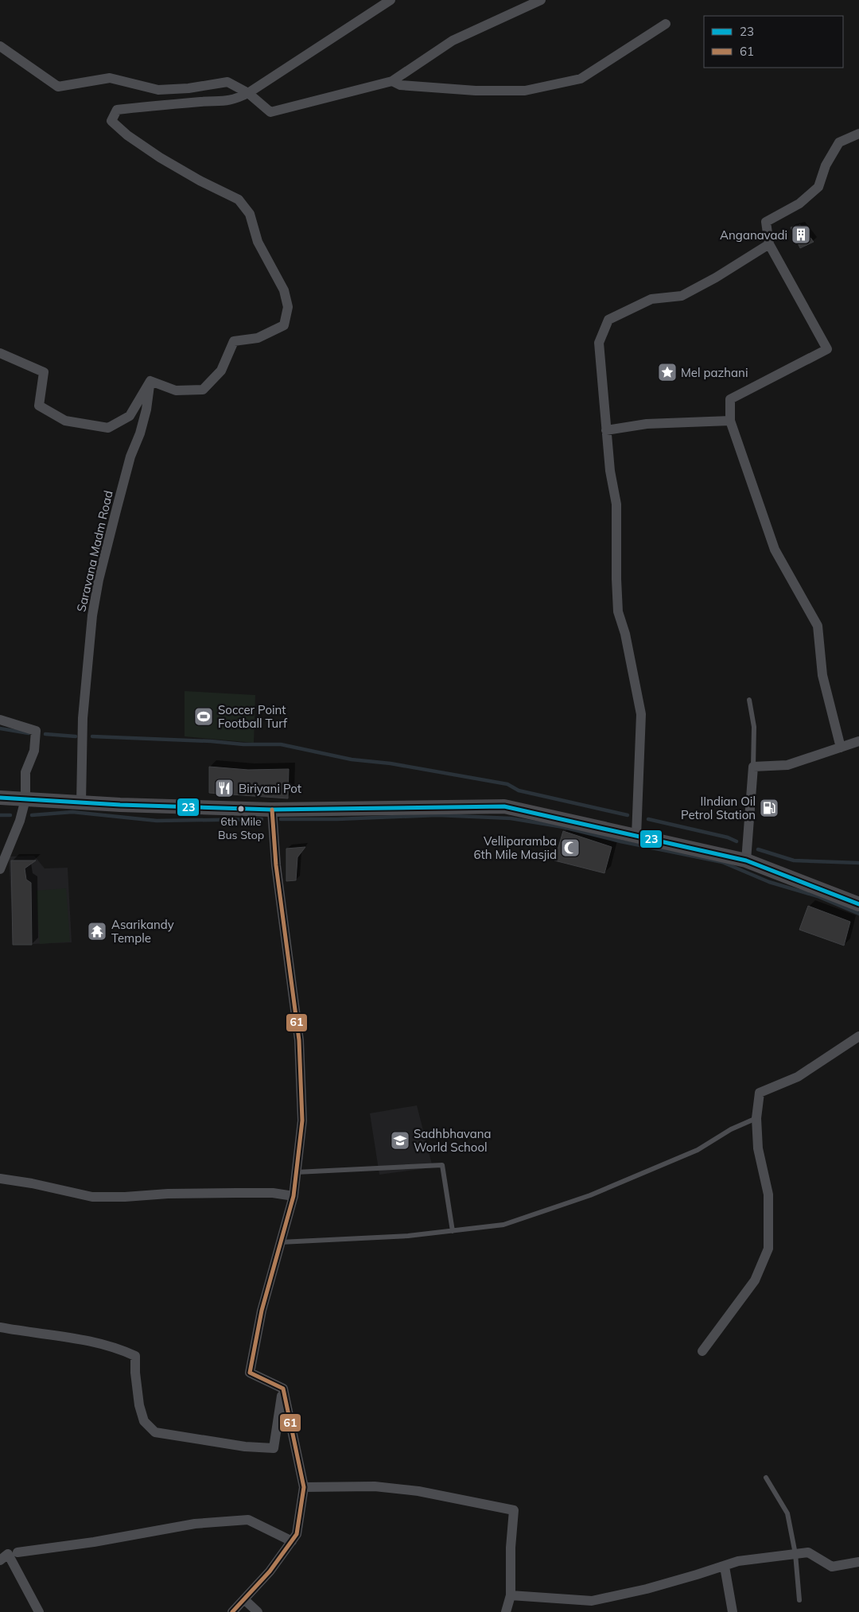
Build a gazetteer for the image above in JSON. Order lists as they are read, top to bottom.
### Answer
{
  "streets": {
    "street": ["Saravana Madm Road"]
  },
  "places": {
    "building": ["Anganavadi"],
    "place": ["Mel pazhani"],
    "sports": ["Soccer Point Football Turf"],
    "restaurant": ["Biriyani Pot"],
    "fuel station": ["IIndian Oil Petrol Station"],
    "other": ["6th Mile Bus Stop"],
    "mosque": ["Velliparamba 6th Mile Masjid"],
    "temple": ["Asarikandy Temple"],
    "school or university": ["Sadhbhavana World School"]
  },
  "lines": ["transit line 23", "transit line 61"],
  "legend": ["23", "61"]
}
